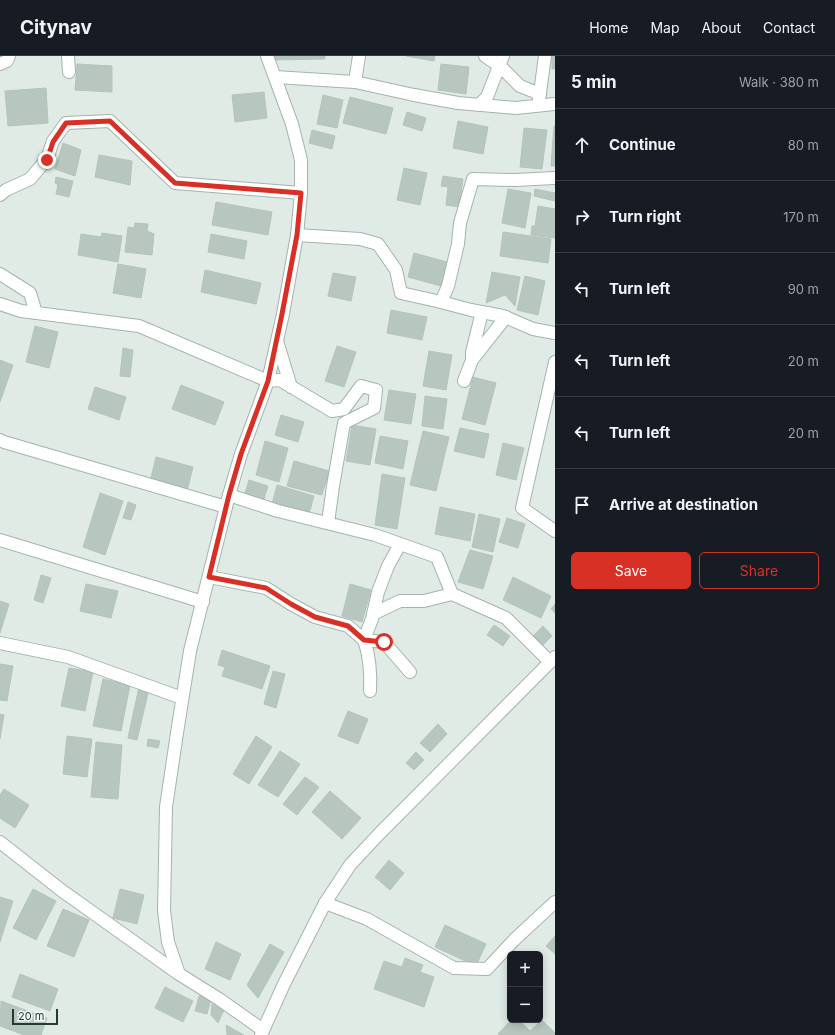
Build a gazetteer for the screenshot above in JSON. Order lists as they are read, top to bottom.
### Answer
{
  "scale_bar": "20 m",
  "page": {
    "header": "Citynav",
    "nav": [
      "Home",
      "Map",
      "About",
      "Contact"
    ],
    "heading": ["5 min", "Walk · 380 m"],
    "list": [
      ["Continue", "80 m"],
      ["Turn right", "170 m"],
      ["Turn left", "90 m"],
      ["Turn left", "20 m"],
      ["Turn left", "20 m"],
      "Arrive at destination"
    ],
    "buttons": ["Save", "Share"],
    "map_buttons": ["+", "−"],
    "scale": "20 m"
  }
}
